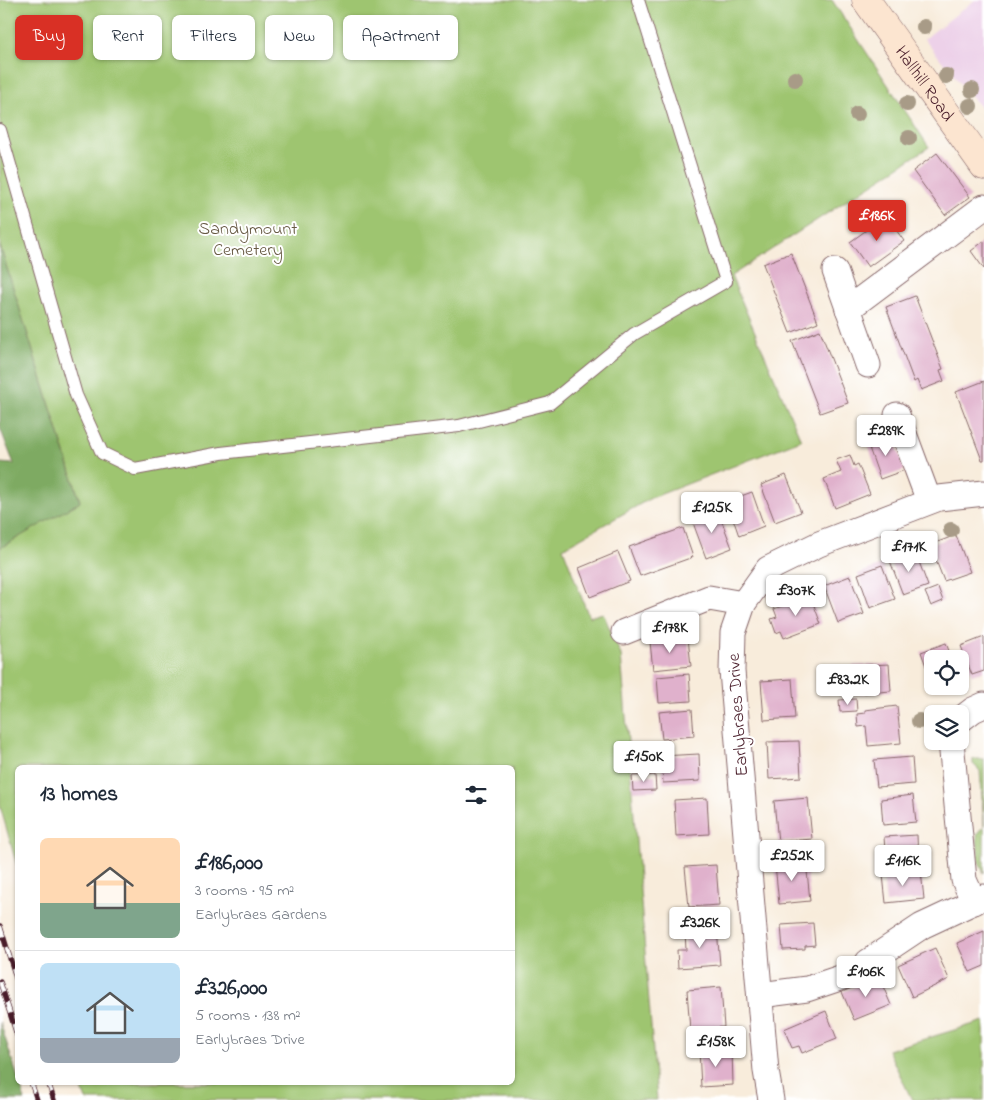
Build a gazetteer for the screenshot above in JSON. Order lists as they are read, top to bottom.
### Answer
{
  "streets": {
    "street": ["Hallhill Road", "Earlybraes Drive"]
  },
  "parks": ["Sandymount Cemetery"],
  "page": {
    "chip": [
      "Buy",
      "Rent",
      "Filters",
      "New",
      "Apartment"
    ],
    "price": [
      "£186K",
      "£289K",
      "£125K",
      "£171K",
      "£307K",
      "£178K",
      "£83.2K",
      "£150K",
      "£252K",
      "£116K",
      "£326K",
      "£106K",
      "£158K"
    ],
    "heading": "13 homes",
    "list": [
      {
        "name": "£186,000",
        "note": "3 rooms · 95 m² · Earlybraes Gardens"
      },
      {
        "name": "£326,000",
        "note": "5 rooms · 138 m² · Earlybraes Drive"
      }
    ]
  }
}
